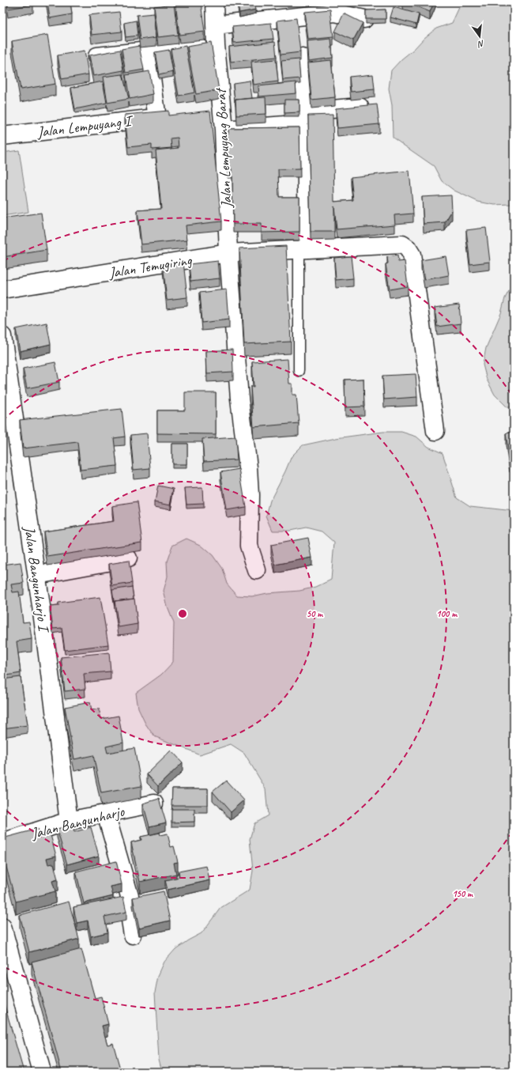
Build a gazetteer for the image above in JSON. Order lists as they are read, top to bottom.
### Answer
{
  "streets": {
    "street": [
      "Jalan Lempuyang I",
      "Jalan Lempuyang Barat",
      "Jalan Temugiring",
      "Jalan Bangunharjo I",
      "Jalan Bangunharjo"
    ]
  },
  "crossings": [
    ["Jalan Lempuyang Barat", "Jalan Temugiring"],
    ["Jalan Bangunharjo I", "Jalan Bangunharjo"]
  ],
  "north": "bottom",
  "rings": ["50 m", "100 m", "150 m"]
}
